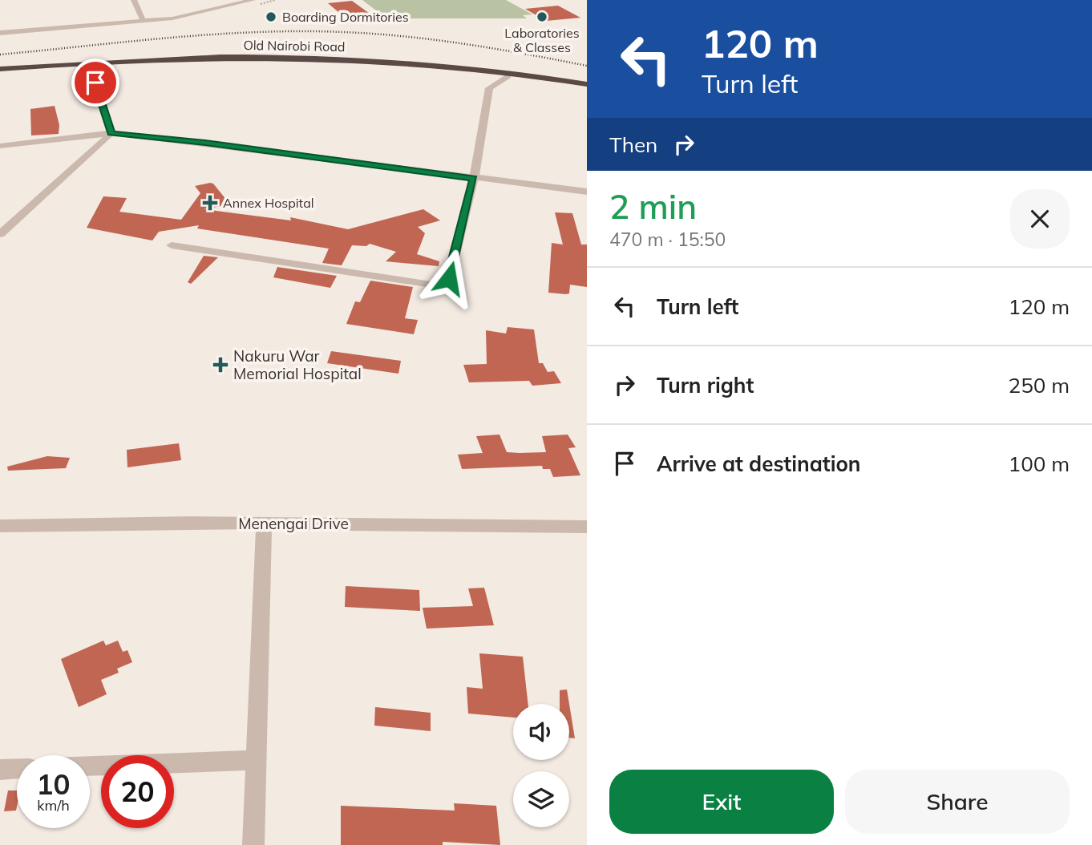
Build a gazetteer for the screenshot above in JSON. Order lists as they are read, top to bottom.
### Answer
{
  "streets": {
    "highway": ["Old Nairobi Road"],
    "street": ["Menengai Drive"]
  },
  "places": {
    "other": ["Boarding Dormitories", "Laboratories & Classes"],
    "health": ["Annex Hospital", "Nakuru War Memorial Hospital"]
  },
  "page": {
    "turn": ["120 m", "Turn left"],
    "then": "Then",
    "heading": ["2 min", "470 m · 15:50"],
    "list": [
      {
        "name": "Turn left",
        "value": "120 m"
      },
      {
        "name": "Turn right",
        "value": "250 m"
      },
      {
        "name": "Arrive at destination",
        "value": "100 m"
      }
    ],
    "speed": "10 km/h",
    "limit": "20",
    "buttons": ["Exit", "Share"]
  }
}
